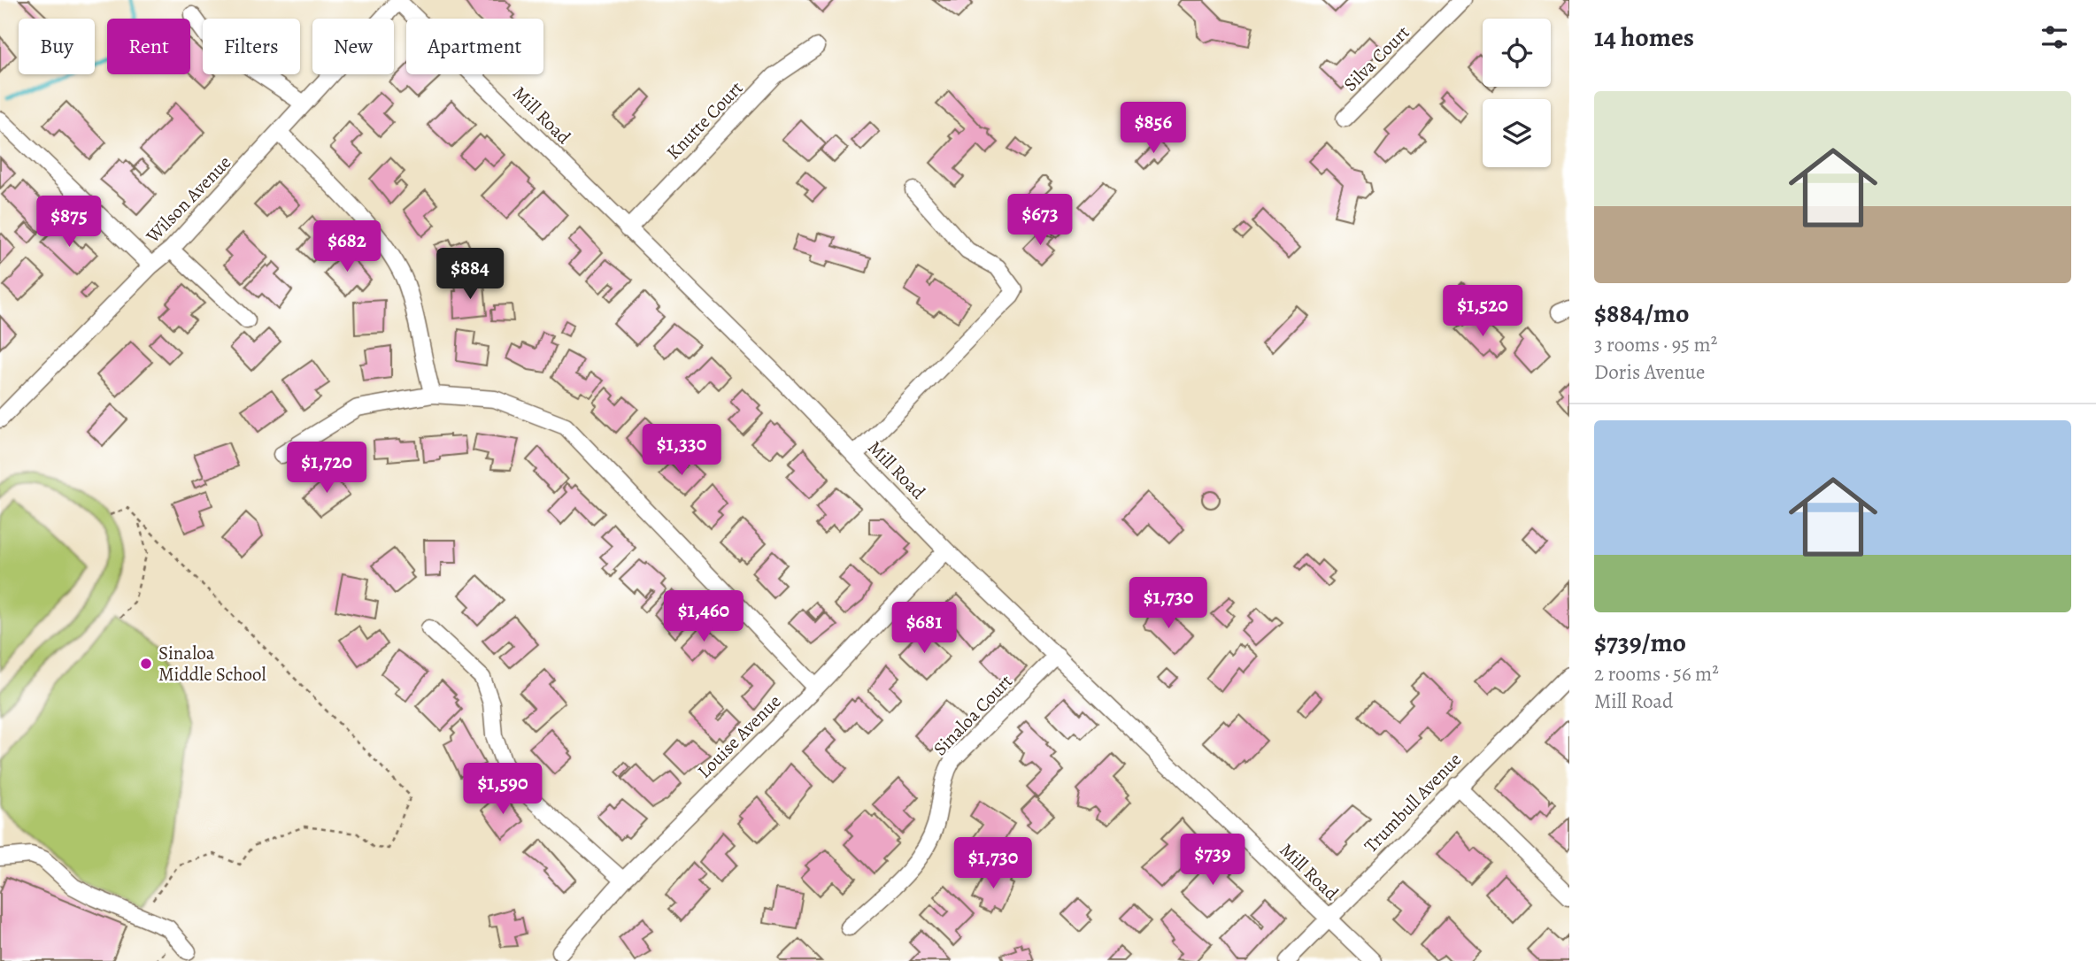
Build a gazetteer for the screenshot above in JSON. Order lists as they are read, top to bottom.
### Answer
{
  "streets": {
    "street": [
      "Silva Court",
      "Mill Road",
      "Knutte Court",
      "Wilson Avenue",
      "Sinaloa Court",
      "Louise Avenue",
      "Trumbull Avenue"
    ]
  },
  "crossings": [
    ["Mill Road", "Knutte Court"],
    ["Mill Road", "Wilson Avenue"],
    ["Mill Road", "Sinaloa Court"],
    ["Mill Road", "Louise Avenue"],
    ["Mill Road", "Trumbull Avenue"]
  ],
  "places": ["Sinaloa Middle School"],
  "page": {
    "heading": "14 homes",
    "chip": [
      "Buy",
      "Rent",
      "Filters",
      "New",
      "Apartment"
    ],
    "list": [
      {
        "name": "$884/mo",
        "note": "3 rooms · 95 m² · Doris Avenue"
      },
      {
        "name": "$739/mo",
        "note": "2 rooms · 56 m² · Mill Road"
      }
    ],
    "price": [
      "$856",
      "$673",
      "$875",
      "$682",
      "$884",
      "$1,520",
      "$1,330",
      "$1,720",
      "$1,730",
      "$1,460",
      "$681",
      "$1,590",
      "$739",
      "$1,730"
    ]
  }
}
